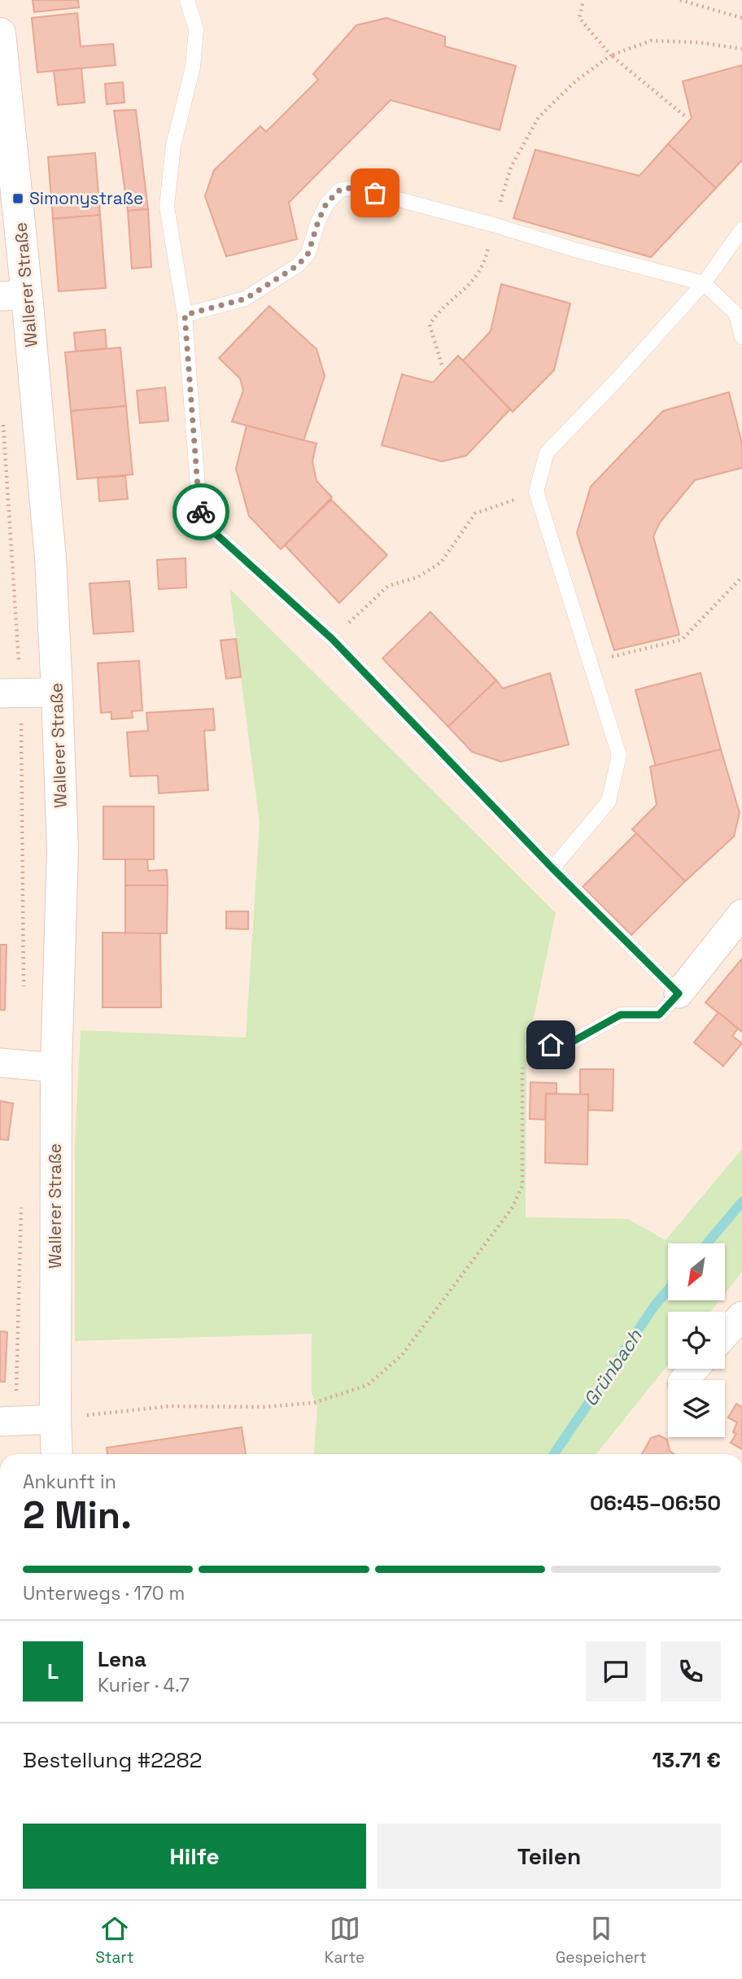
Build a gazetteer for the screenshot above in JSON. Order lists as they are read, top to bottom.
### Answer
{
  "streets": {
    "street": ["Wallerer Straße"]
  },
  "water": ["Grünbach"],
  "places": {
    "transit": ["Simonystraße"]
  },
  "north": "bottom left",
  "page": {
    "heading": ["2 Min.", "Ankunft in", "06:45–06:50"],
    "panel": [
      "Lena",
      "Kurier · 4.7",
      "Bestellung #2282",
      "13.71 €"
    ],
    "bar": "Unterwegs · 170 m",
    "round": "L",
    "buttons": ["Hilfe", "Teilen"],
    "tabs": ["Start", "Karte", "Gespeichert"]
  }
}
